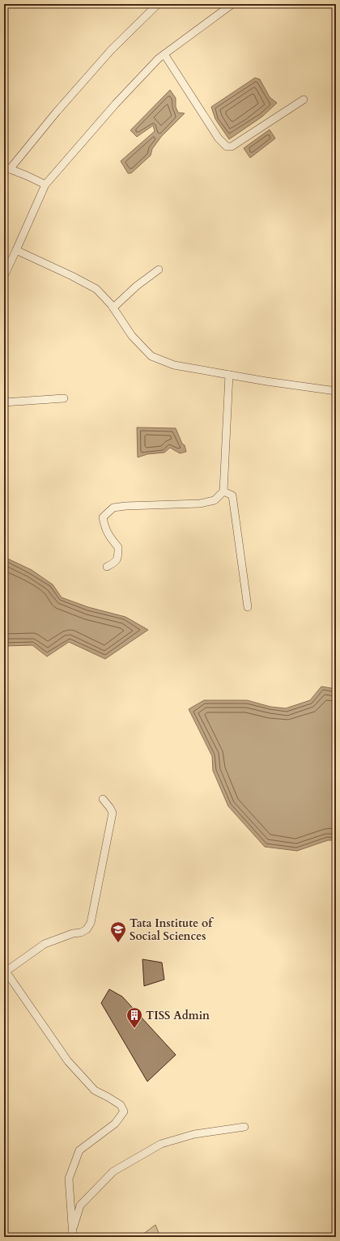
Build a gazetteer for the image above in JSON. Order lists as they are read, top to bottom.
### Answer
{
  "places": {
    "school or university": ["Tata Institute of Social Sciences"],
    "building": ["TISS Admin"]
  }
}
